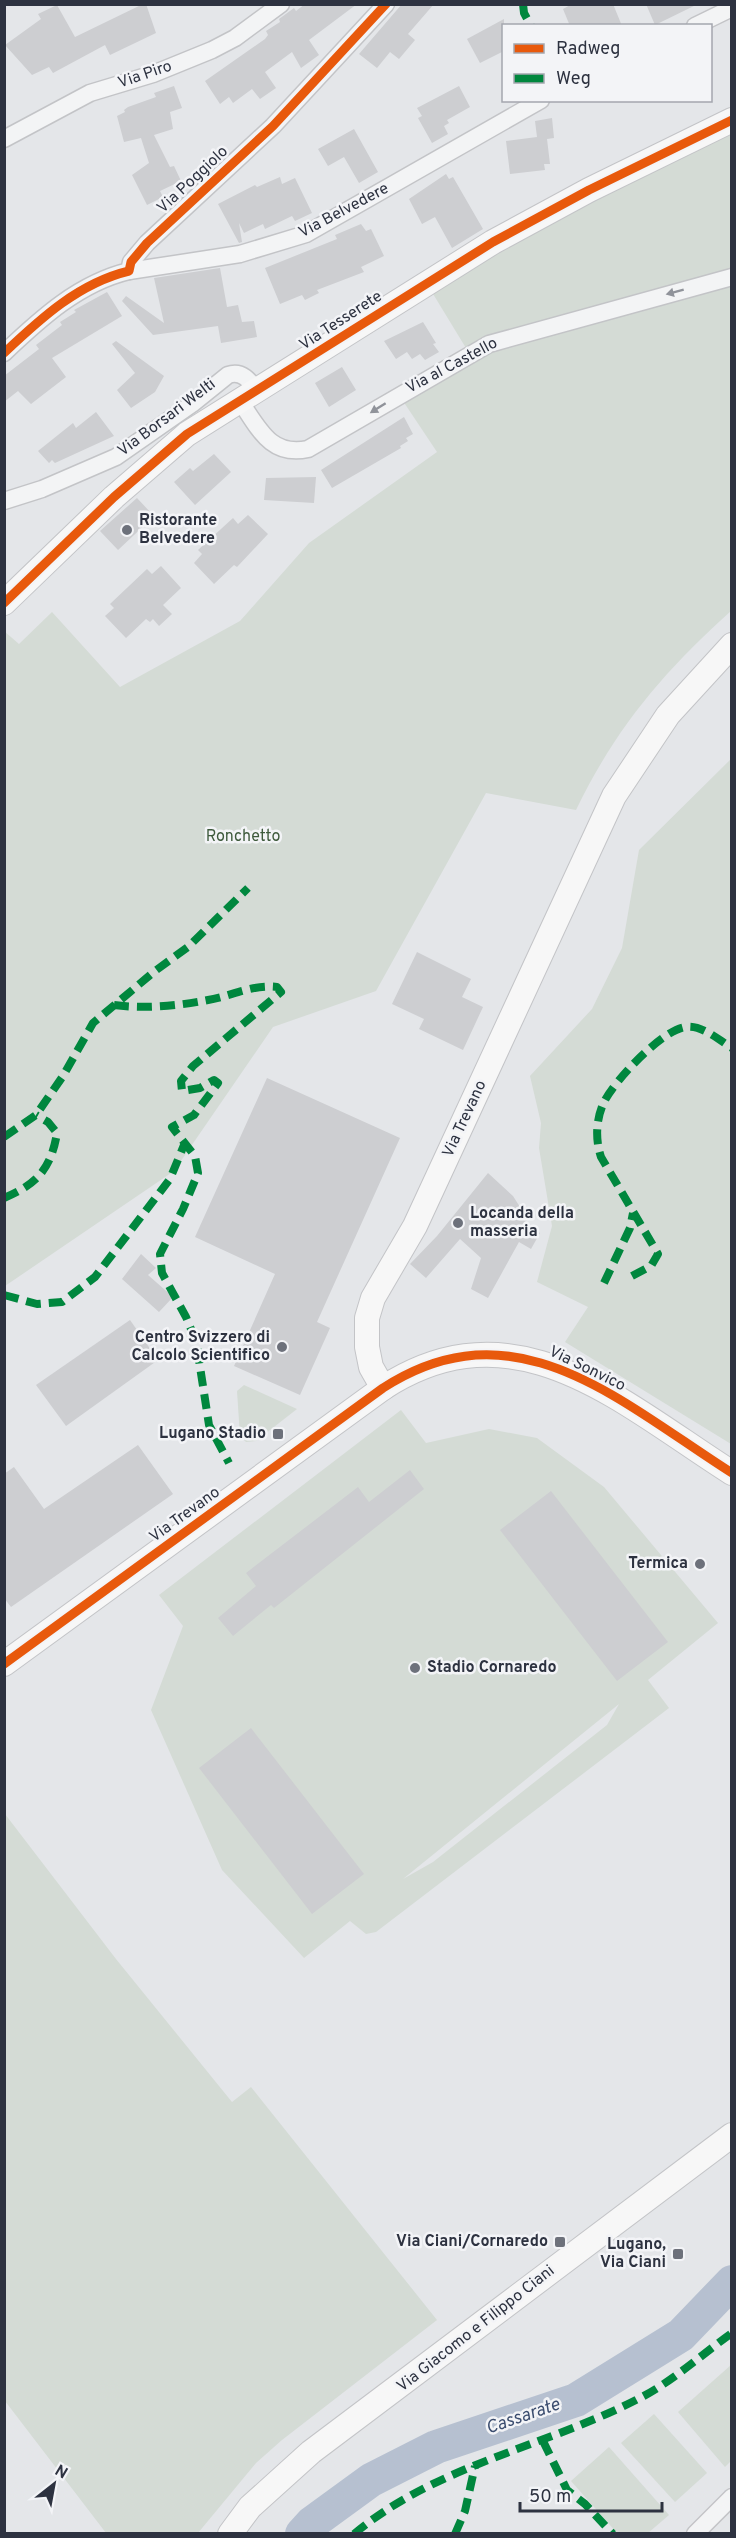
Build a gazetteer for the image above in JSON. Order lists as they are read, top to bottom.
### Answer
{
  "streets": {
    "main road": [
      "Via Tesserete",
      "Via Trevano",
      "Via Sonvico",
      "Via Giacomo e Filippo Ciani"
    ],
    "street": [
      "Via Piro",
      "Via Poggiolo",
      "Via Belvedere",
      "Via al Castello",
      "Via Borsari Welti"
    ]
  },
  "crossings": [
    ["Via Poggiolo", "Via Belvedere"],
    ["Via Tesserete", "Via al Castello"],
    ["Via Tesserete", "Via Borsari Welti"],
    ["Via al Castello", "Via Borsari Welti"],
    ["Via Trevano", "Via Sonvico"]
  ],
  "one_way": ["Via al Castello"],
  "water": ["Cassarate"],
  "parks": ["Ronchetto"],
  "places": {
    "other": [
      "Ristorante Belvedere",
      "Locanda della masseria",
      "Centro Svizzero di Calcolo Scientifico",
      "Termica",
      "Stadio Cornaredo"
    ],
    "transit": ["Lugano Stadio", "Via Ciani/Cornaredo", "Lugano, Via Ciani"]
  },
  "legend": ["Radweg", "Weg"],
  "scale_bar": "50 m",
  "north": "top right"
}
